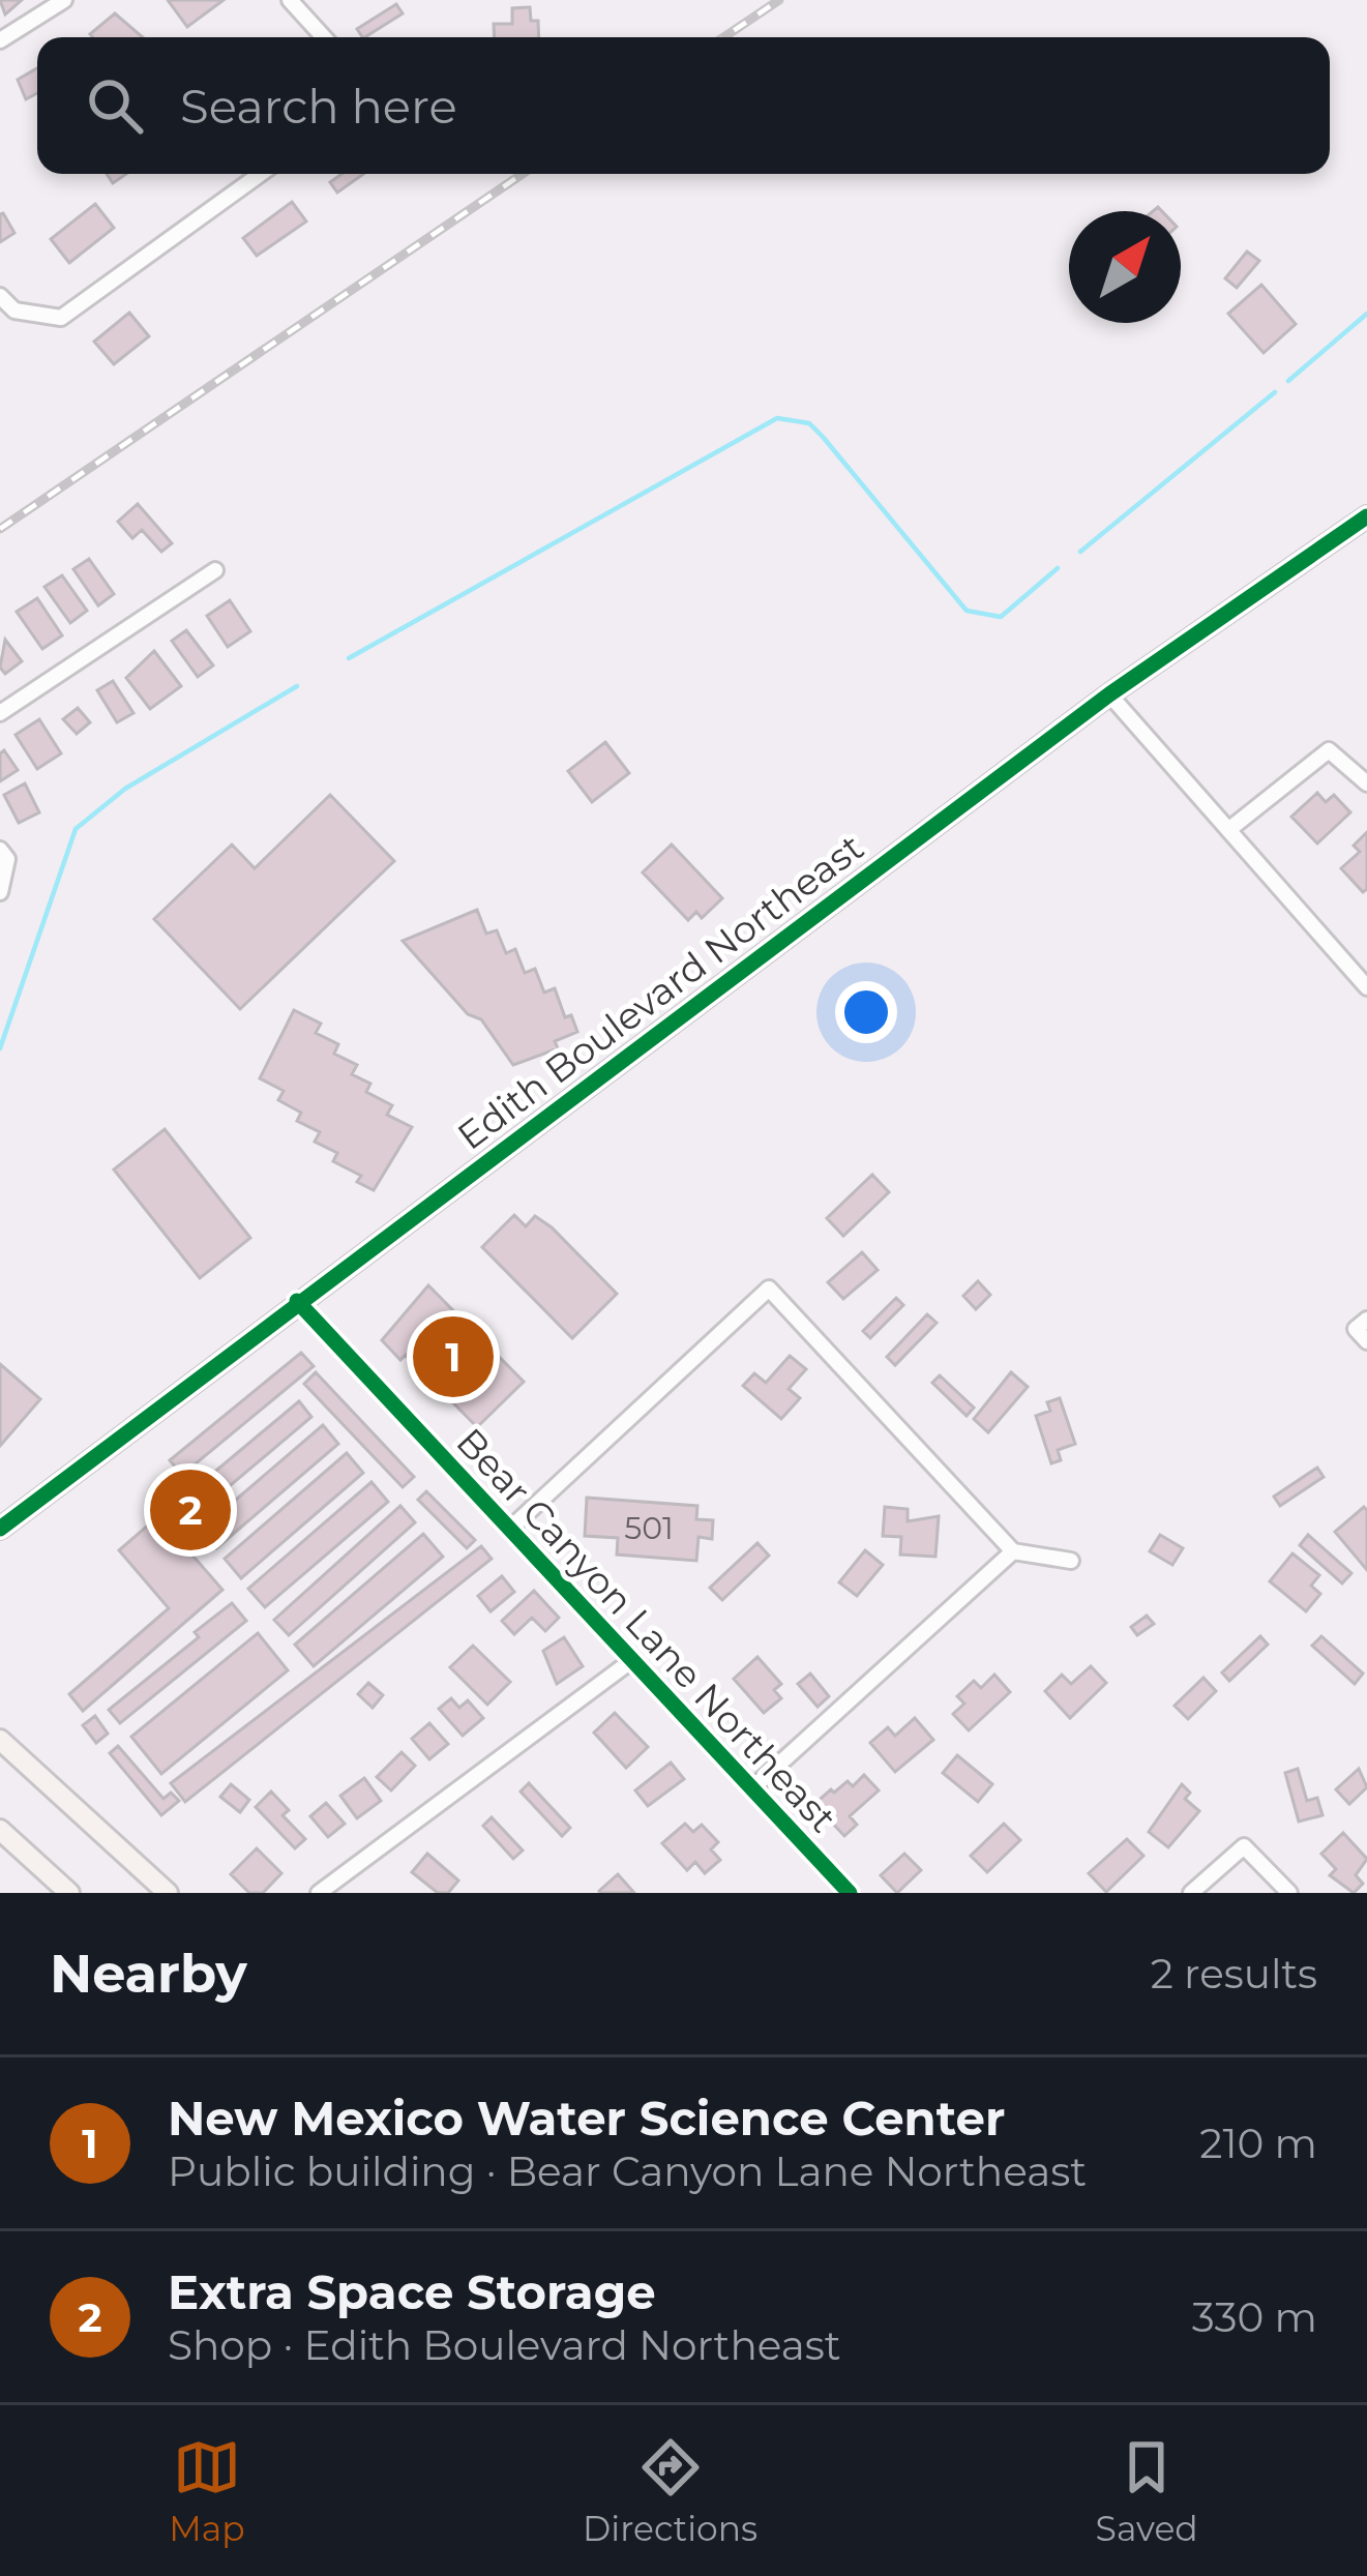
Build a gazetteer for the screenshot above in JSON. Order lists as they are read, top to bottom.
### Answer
{
  "streets": {
    "street": ["Edith Boulevard Northeast", "Bear Canyon Lane Northeast"]
  },
  "crossings": [
    ["Edith Boulevard Northeast", "Bear Canyon Lane Northeast"]
  ],
  "house_numbers": ["501"],
  "north": "top right",
  "page": {
    "search": "Search here",
    "pins": ["1", "2"],
    "heading": ["Nearby", "2 results"],
    "list": [
      {
        "mark": "1",
        "name": "New Mexico Water Science Center",
        "note": "Public building · Bear Canyon Lane Northeast",
        "value": "210 m"
      },
      {
        "mark": "2",
        "name": "Extra Space Storage",
        "note": "Shop · Edith Boulevard Northeast",
        "value": "330 m"
      }
    ],
    "nav": ["Map", "Directions", "Saved"]
  }
}
